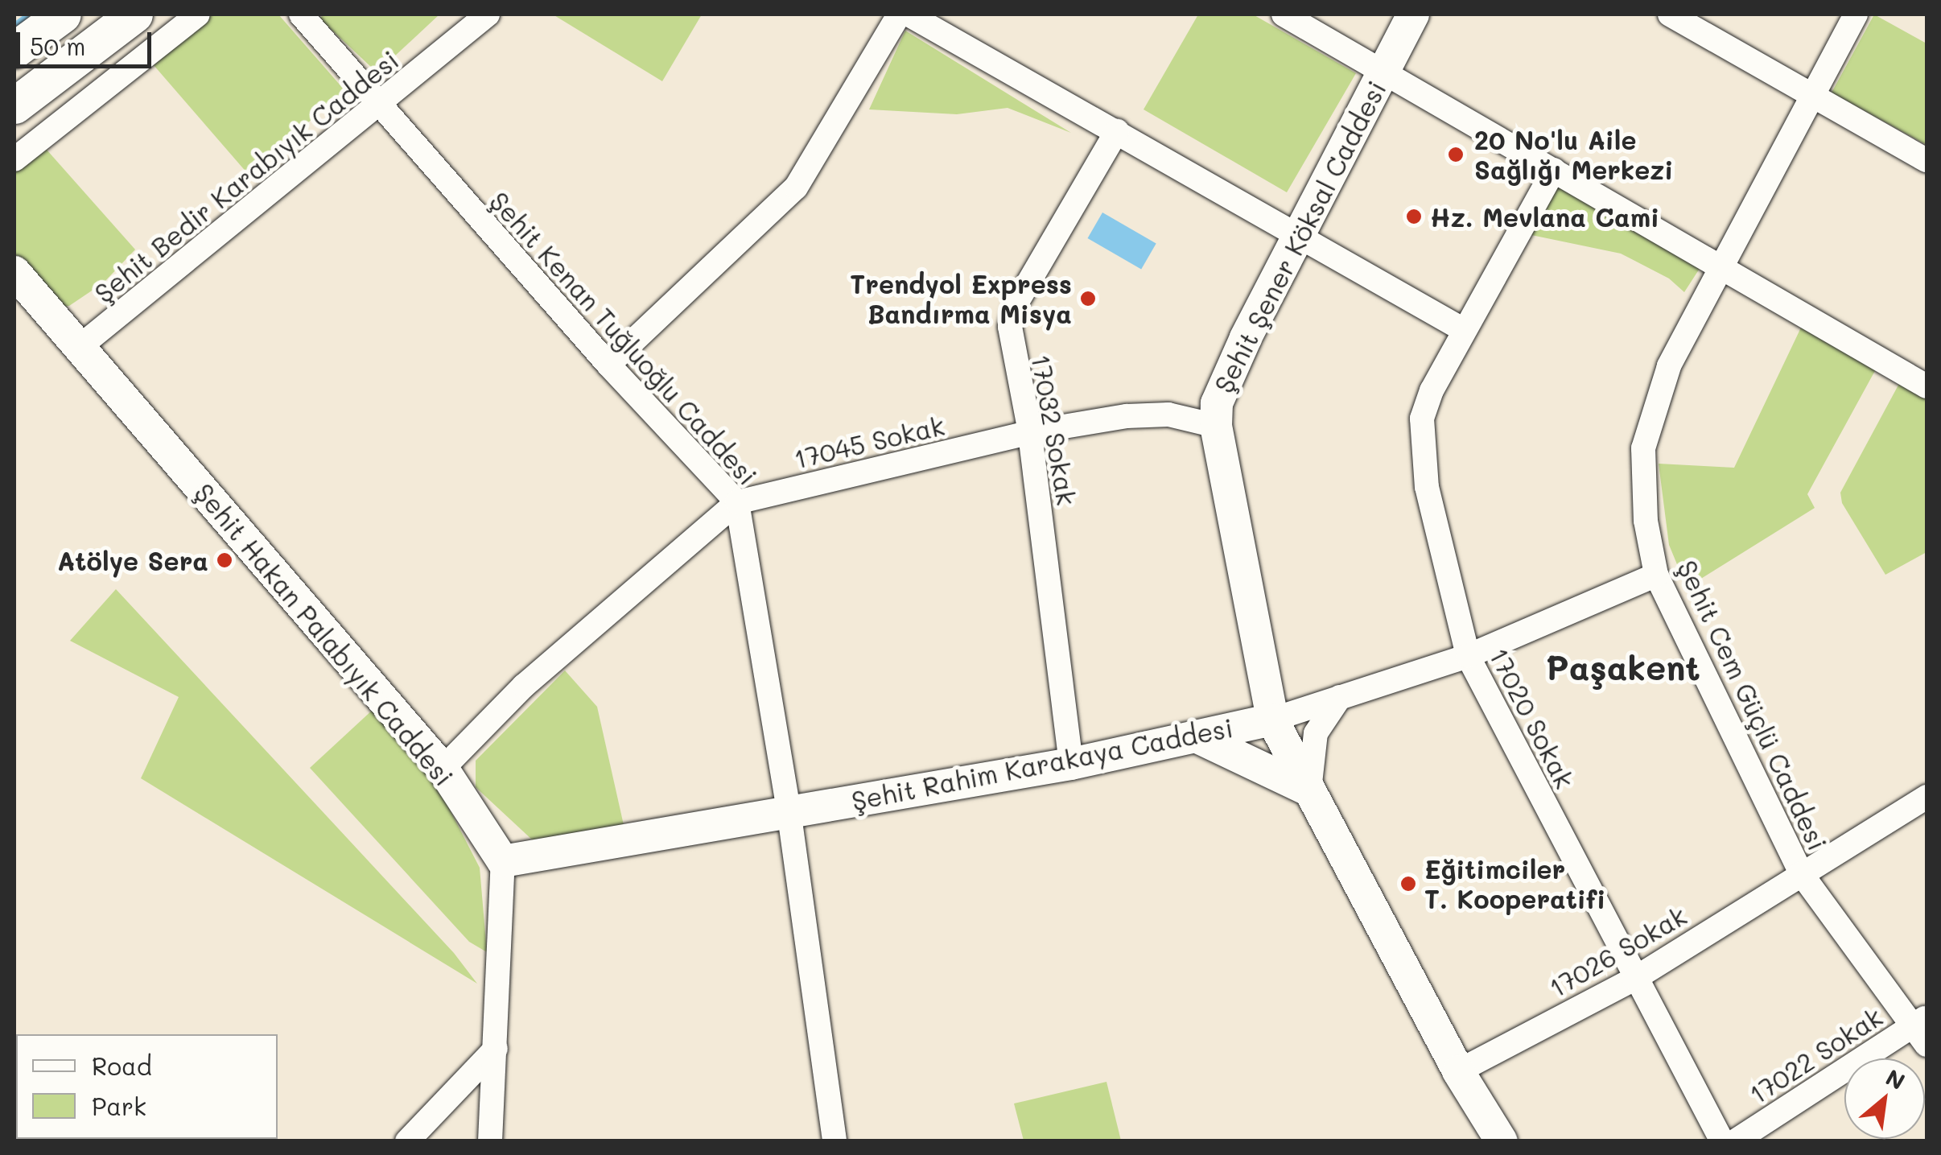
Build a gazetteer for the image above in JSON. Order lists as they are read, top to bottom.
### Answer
{
  "streets": {
    "main road": ["Şehit Şener Köksal Caddesi", "Şehit Hakan Palabıyık Caddesi", "Şehit Rahim Karakaya Caddesi"],
    "street": [
      "Şehit Bedir Karabıyık Caddesi",
      "Şehit Kenan Tuğluoğlu Caddesi",
      "17032 Sokak",
      "17045 Sokak",
      "Şehit Cem Güçlü Caddesi",
      "17020 Sokak",
      "17026 Sokak",
      "17022 Sokak"
    ]
  },
  "crossings": [
    ["Şehit Bedir Karabıyık Caddesi", "Şehit Kenan Tuğluoğlu Caddesi"],
    ["Şehit Bedir Karabıyık Caddesi", "Şehit Hakan Palabıyık Caddesi"],
    ["Şehit Şener Köksal Caddesi", "17045 Sokak"],
    ["Şehit Şener Köksal Caddesi", "Şehit Rahim Karakaya Caddesi"],
    ["Şehit Şener Köksal Caddesi", "17026 Sokak"],
    ["Şehit Kenan Tuğluoğlu Caddesi", "17045 Sokak"],
    ["Şehit Kenan Tuğluoğlu Caddesi", "Şehit Rahim Karakaya Caddesi"],
    ["17032 Sokak", "17045 Sokak"],
    ["17032 Sokak", "Şehit Rahim Karakaya Caddesi"],
    ["17045 Sokak", "Şehit Hakan Palabıyık Caddesi"],
    ["Şehit Hakan Palabıyık Caddesi", "Şehit Rahim Karakaya Caddesi"],
    ["Şehit Cem Güçlü Caddesi", "Şehit Rahim Karakaya Caddesi"],
    ["Şehit Cem Güçlü Caddesi", "17026 Sokak"],
    ["Şehit Cem Güçlü Caddesi", "17022 Sokak"],
    ["17020 Sokak", "Şehit Rahim Karakaya Caddesi"],
    ["17020 Sokak", "17026 Sokak"]
  ],
  "districts": ["Paşakent"],
  "places": [
    "20 No'lu Aile Sağlığı Merkezi",
    "Hz. Mevlana Cami",
    "Trendyol Express Bandırma Misya",
    "Atölye Sera",
    "Eğitimciler T. Kooperatifi"
  ],
  "legend": ["Road", "Park"],
  "scale_bar": "50 m",
  "north": "top right"
}
